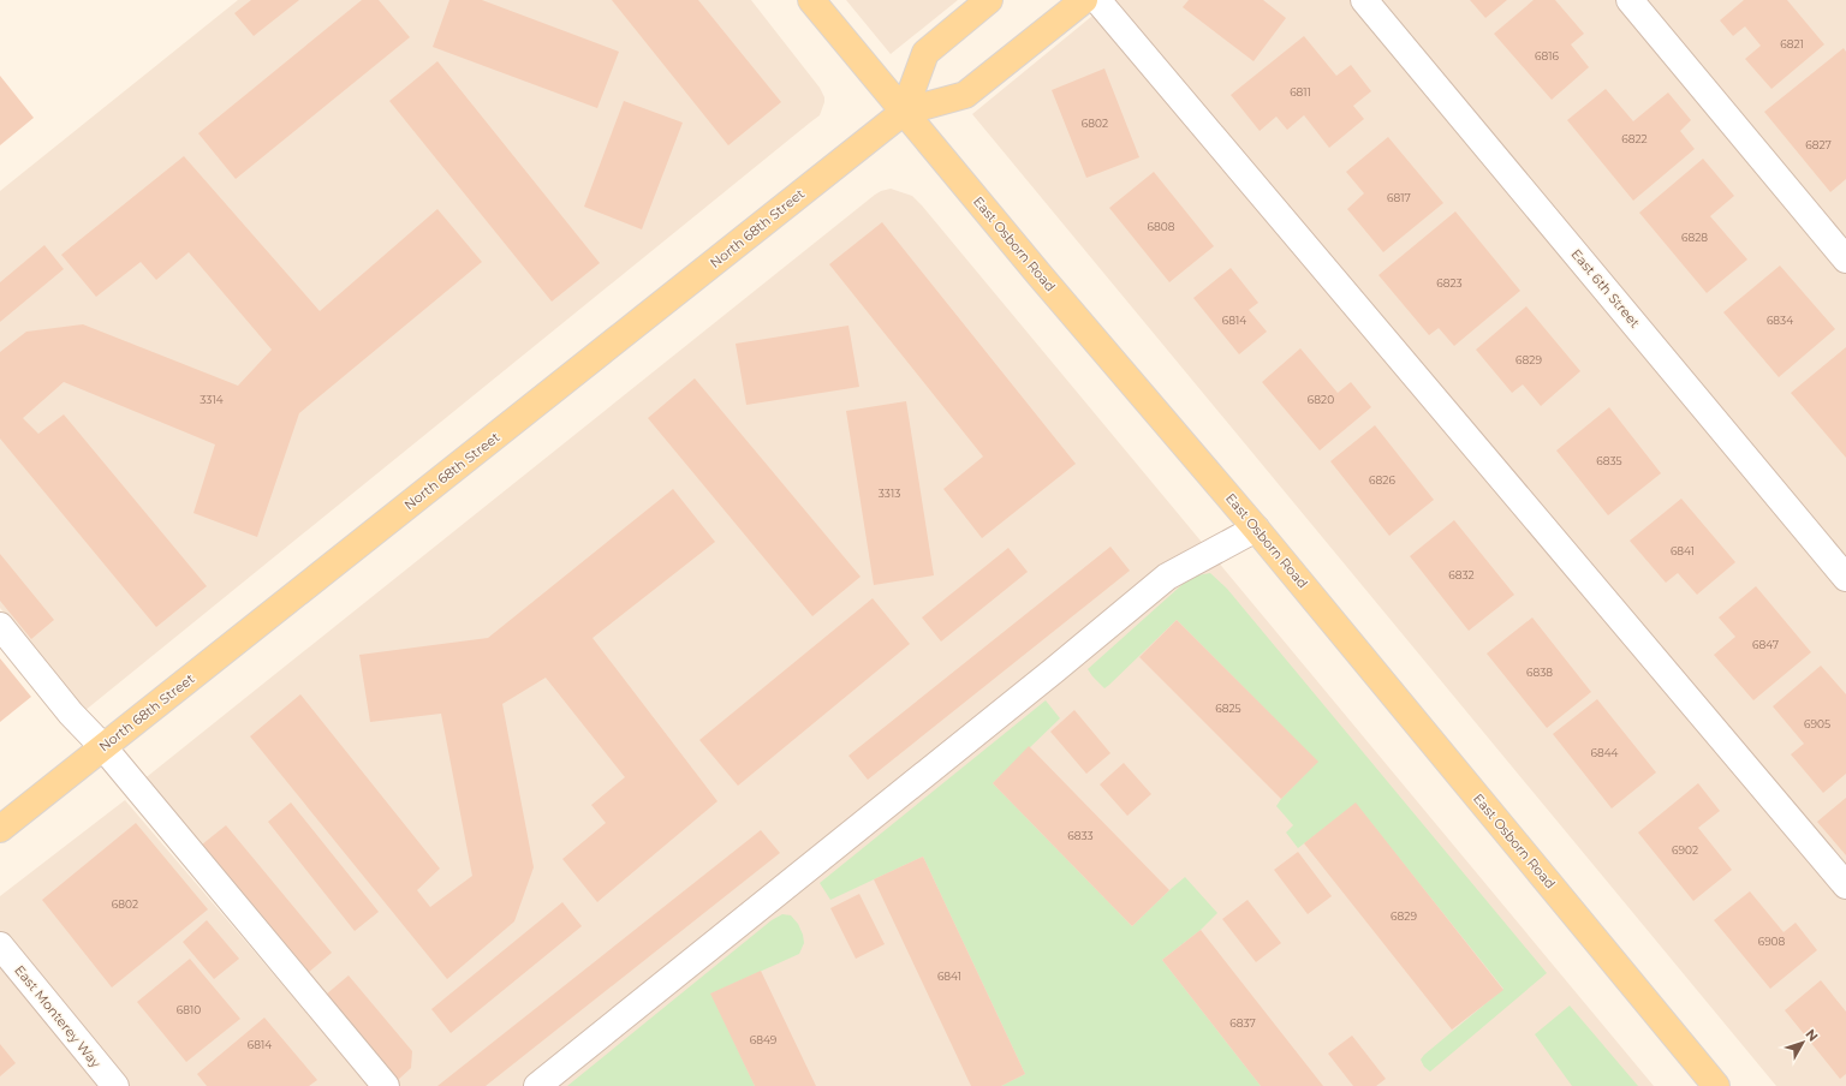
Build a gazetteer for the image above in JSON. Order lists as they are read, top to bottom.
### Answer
{
  "streets": {
    "main road": ["North 68th Street", "East Osborn Road"],
    "street": ["East 6th Street", "East Monterey Way"]
  },
  "crossings": [
    ["North 68th Street", "East Osborn Road"]
  ],
  "house_numbers": [
    "6821",
    "6816",
    "6811",
    "6802",
    "6822",
    "6827",
    "6817",
    "6808",
    "6828",
    "6823",
    "6814",
    "6834",
    "6829",
    "3314",
    "6820",
    "6835",
    "6826",
    "3313",
    "6841",
    "6832",
    "6847",
    "6838",
    "6825",
    "6905",
    "6844",
    "6833",
    "6902",
    "6802",
    "6829",
    "6908",
    "6841",
    "6810",
    "6837",
    "6849",
    "6814"
  ],
  "north": "top right"
}
